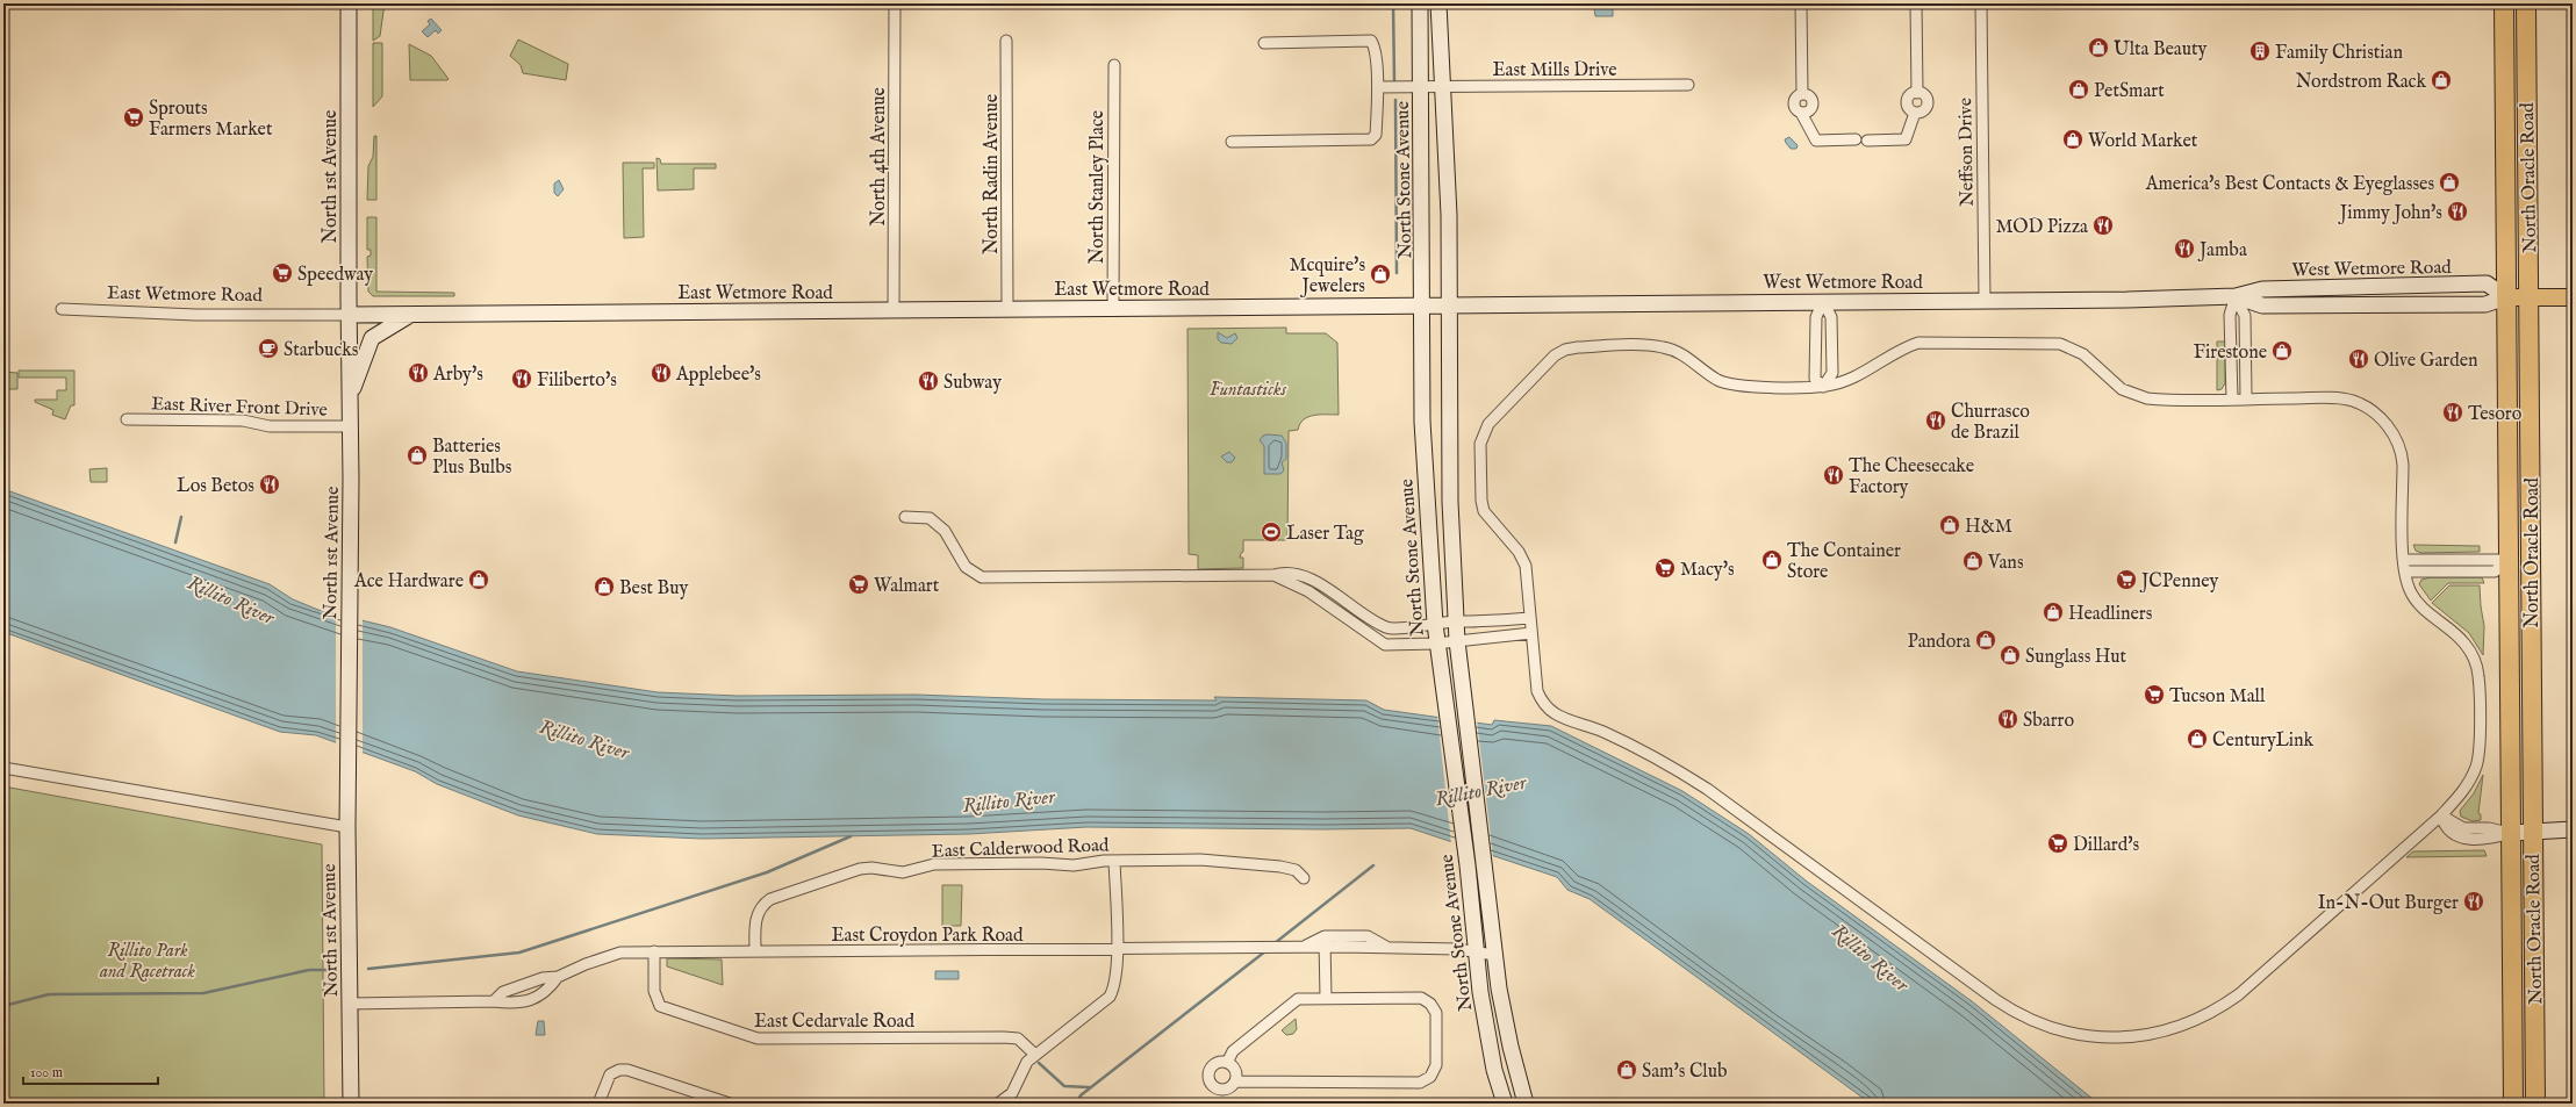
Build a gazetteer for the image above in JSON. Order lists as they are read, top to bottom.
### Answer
{
  "streets": {
    "highway": ["North Oracle Road"],
    "main road": [
      "North 1st Avenue",
      "North Stone Avenue",
      "West Wetmore Road",
      "East Wetmore Road"
    ],
    "street": [
      "East Mills Drive",
      "Neffson Drive",
      "North 4th Avenue",
      "North Radin Avenue",
      "North Stanley Place",
      "East River Front Drive",
      "East Calderwood Road",
      "East Croydon Park Road",
      "East Cedarvale Road"
    ]
  },
  "crossings": [
    ["East Mills Drive", "North Stone Avenue"],
    ["Neffson Drive", "West Wetmore Road"],
    ["North 4th Avenue", "East Wetmore Road"],
    ["North Radin Avenue", "East Wetmore Road"],
    ["North 1st Avenue", "East Wetmore Road"],
    ["North 1st Avenue", "East River Front Drive"],
    ["North 1st Avenue", "East Croydon Park Road"],
    ["North Oracle Road", "West Wetmore Road"],
    ["North Stone Avenue", "West Wetmore Road"],
    ["North Stone Avenue", "East Wetmore Road"],
    ["North Stone Avenue", "East Croydon Park Road"],
    ["North Stanley Place", "East Wetmore Road"],
    ["West Wetmore Road", "East Wetmore Road"],
    ["East Calderwood Road", "East Croydon Park Road"],
    ["East Croydon Park Road", "East Cedarvale Road"]
  ],
  "water": ["Rillito River"],
  "parks": ["Funtasticks", "Rillito Park and Racetrack"],
  "places": {
    "shop": [
      "Ulta Beauty",
      "Nordstrom Rack",
      "PetSmart",
      "World Market",
      "America's Best Contacts & Eyeglasses",
      "Mcquire's Jewelers",
      "Firestone",
      "Batteries Plus Bulbs",
      "H&M",
      "The Container Store",
      "Vans",
      "Ace Hardware",
      "Best Buy",
      "Headliners",
      "Pandora",
      "Sunglass Hut",
      "CenturyLink",
      "Sam's Club"
    ],
    "building": ["Family Christian"],
    "supermarket": [
      "Sprouts Farmers Market",
      "Speedway",
      "Macy's",
      "JCPenney",
      "Walmart",
      "Tucson Mall",
      "Dillard's"
    ],
    "restaurant": [
      "Jimmy John's",
      "MOD Pizza",
      "Jamba",
      "Olive Garden",
      "Arby's",
      "Applebee's",
      "Filiberto's",
      "Subway",
      "Tesoro",
      "Churrasco de Brazil",
      "The Cheesecake Factory",
      "Los Betos",
      "Sbarro",
      "In-N-Out Burger"
    ],
    "cafe": ["Starbucks"],
    "sports": ["Laser Tag"]
  },
  "scale_bar": "100 m"
}
